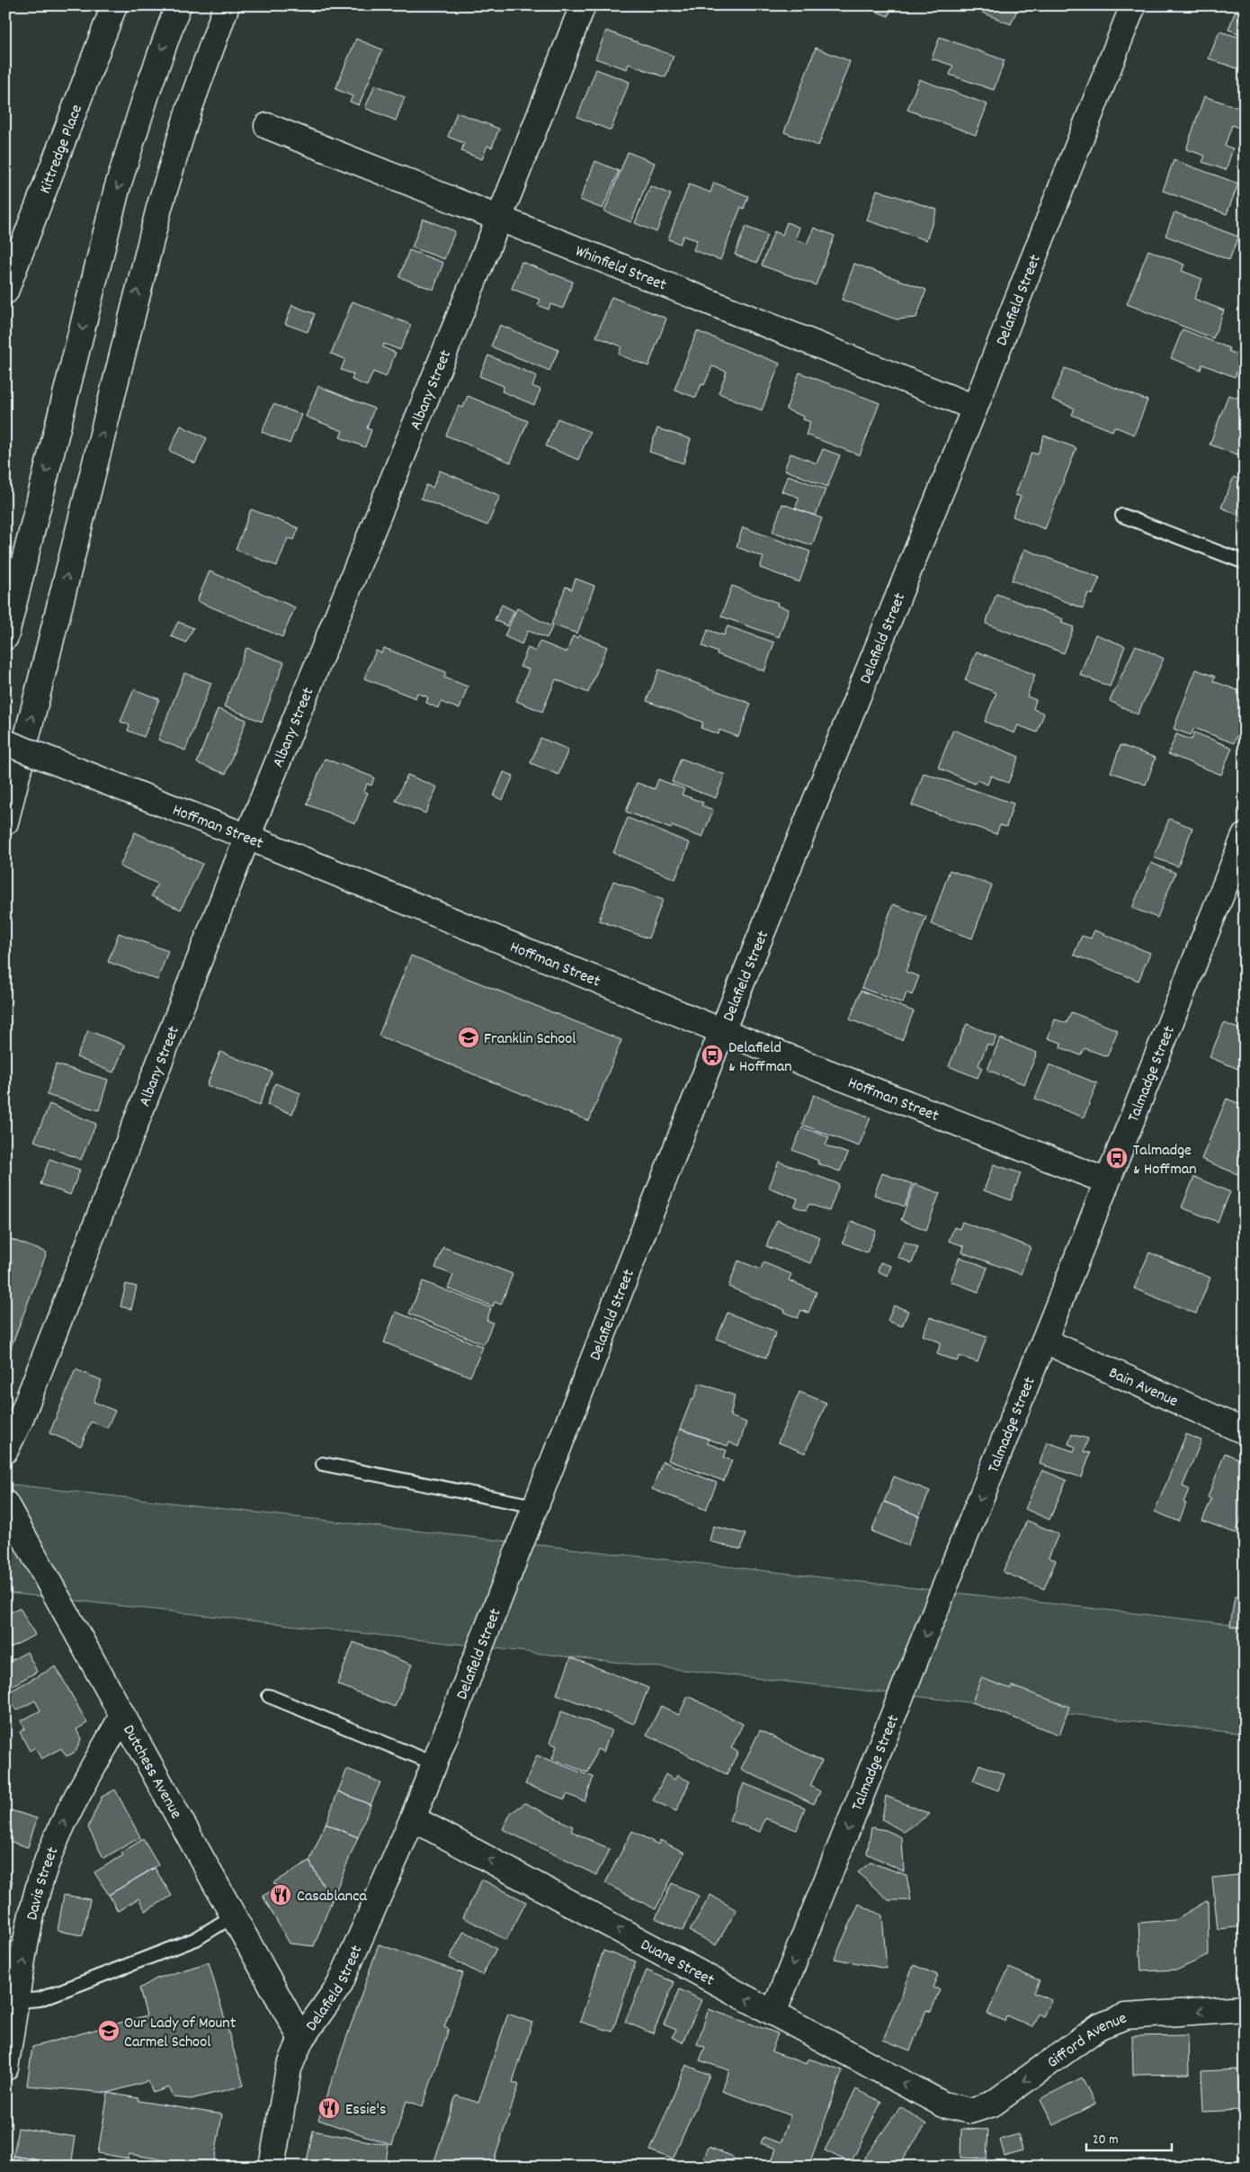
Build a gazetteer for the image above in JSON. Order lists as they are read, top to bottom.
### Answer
{
  "streets": {
    "main road": [
      "Kittredge Place",
      "Whinfield Street",
      "Delafield Street",
      "Albany Street",
      "Hoffman Street",
      "Talmadge Street",
      "Bain Avenue",
      "Dutchess Avenue",
      "Davis Street",
      "Duane Street",
      "Gifford Avenue"
    ]
  },
  "crossings": [
    ["Whinfield Street", "Delafield Street"],
    ["Whinfield Street", "Albany Street"],
    ["Delafield Street", "Hoffman Street"],
    ["Delafield Street", "Dutchess Avenue"],
    ["Delafield Street", "Duane Street"],
    ["Albany Street", "Hoffman Street"],
    ["Hoffman Street", "Talmadge Street"],
    ["Talmadge Street", "Bain Avenue"],
    ["Talmadge Street", "Duane Street"],
    ["Dutchess Avenue", "Davis Street"],
    ["Duane Street", "Gifford Avenue"]
  ],
  "one_way": [
    "Talmadge Street",
    "Davis Street",
    "Duane Street",
    "Gifford Avenue"
  ],
  "places": {
    "school or university": ["Franklin School", "Our Lady of Mount Carmel School"],
    "bus stop": ["Delafield & Hoffman", "Talmadge & Hoffman"],
    "restaurant": ["Casablanca", "Essie's"]
  },
  "scale_bar": "20 m"
}
